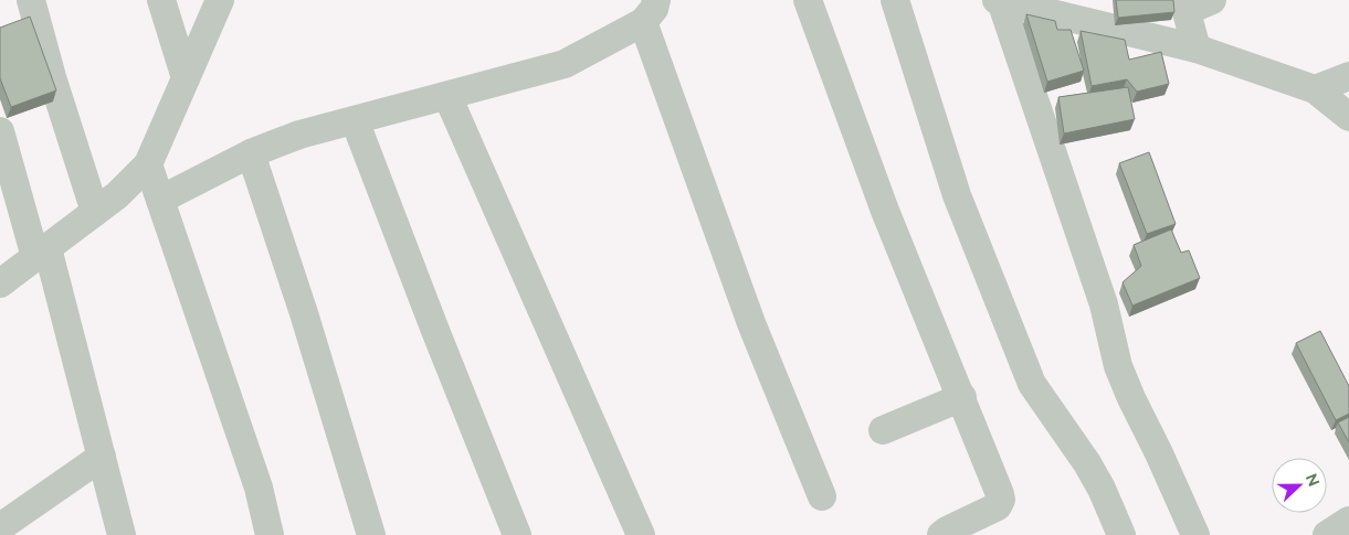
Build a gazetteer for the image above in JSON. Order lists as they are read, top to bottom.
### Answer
{
  "north": "right"
}
